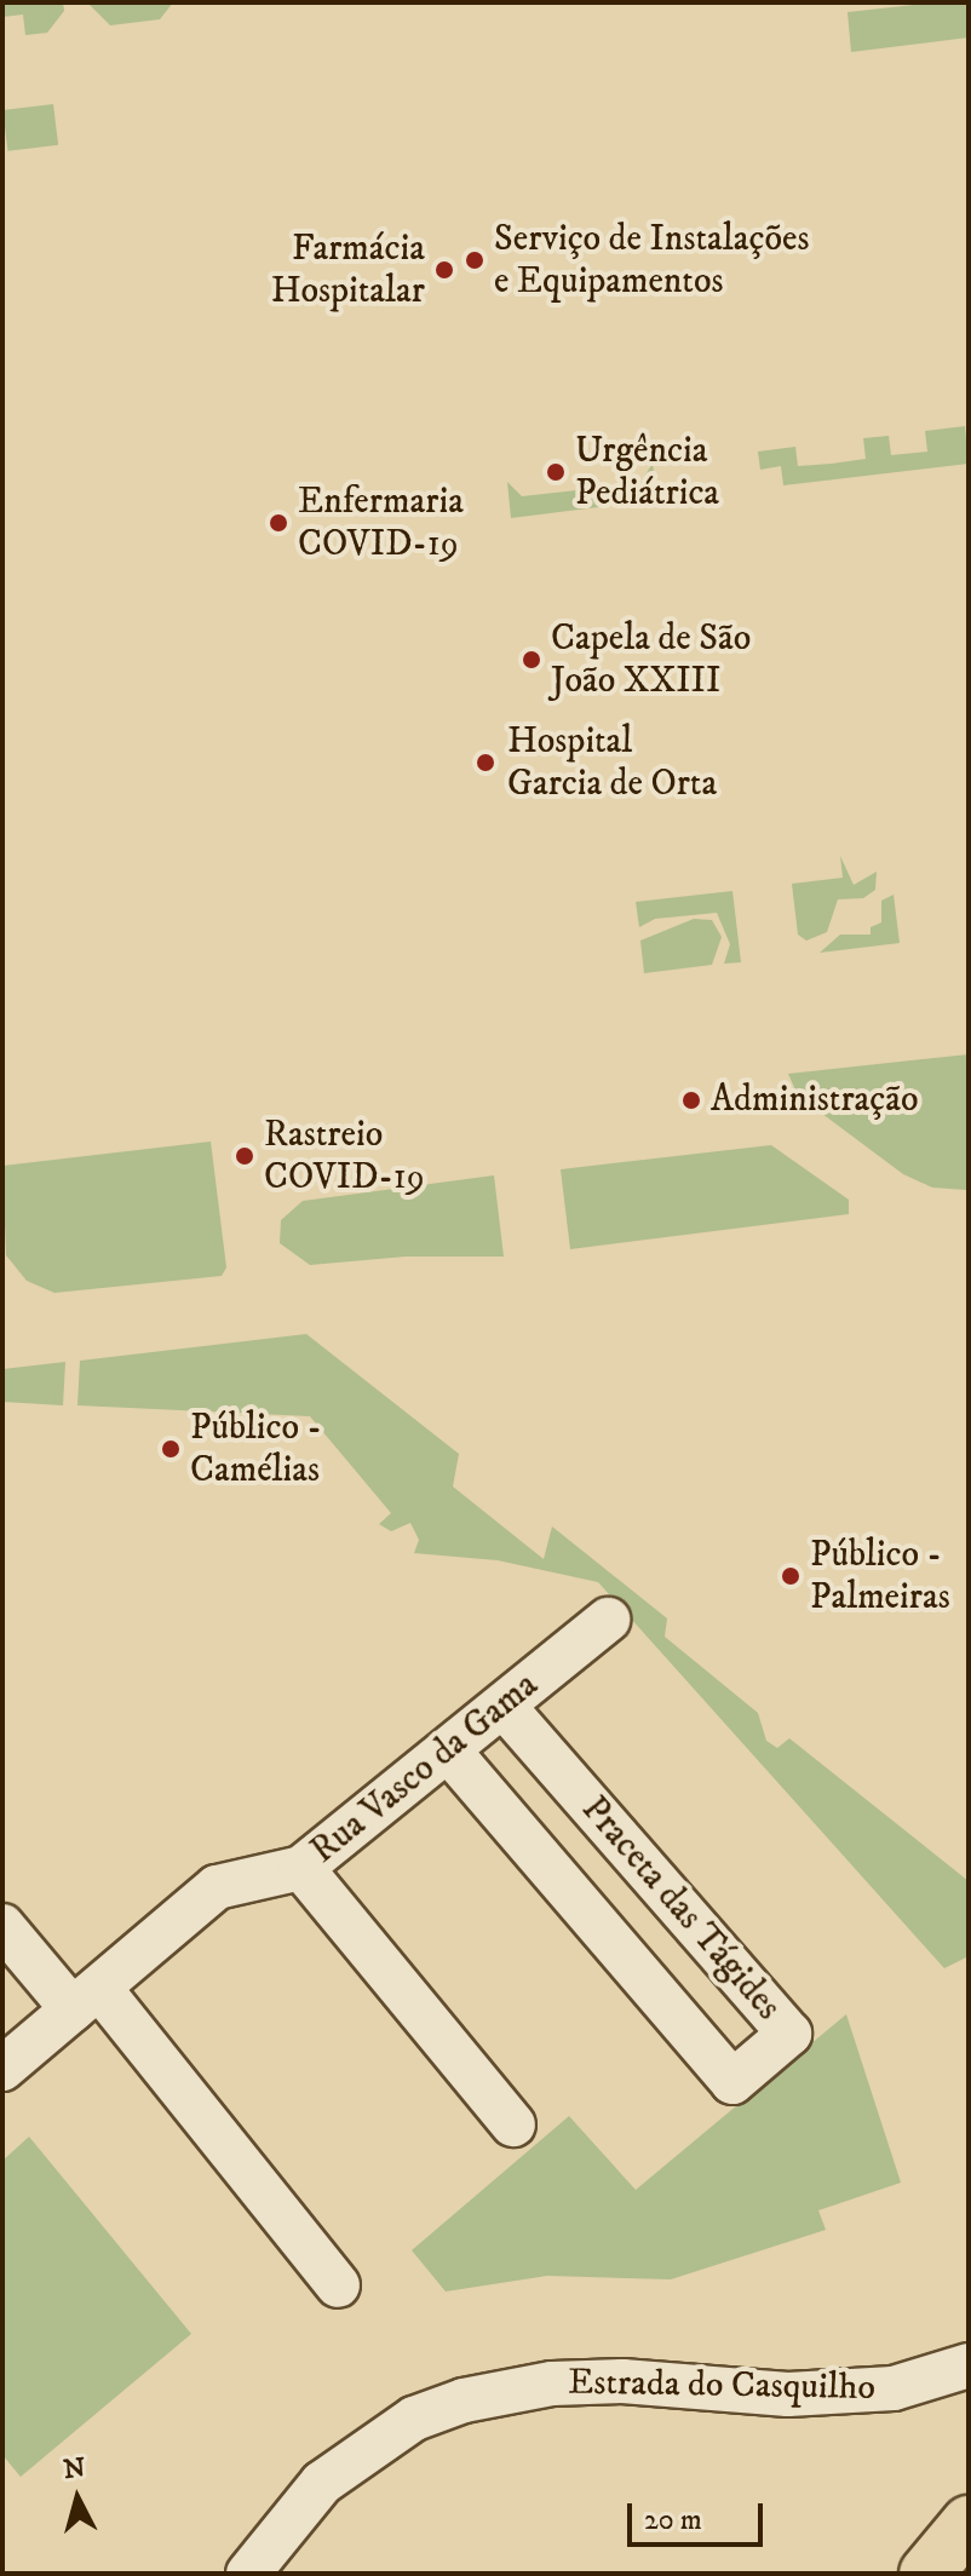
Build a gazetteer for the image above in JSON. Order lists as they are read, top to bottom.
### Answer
{
  "streets": {
    "street": ["Rua Vasco da Gama", "Praceta das Tágides", "Estrada do Casquilho"]
  },
  "crossings": [
    ["Rua Vasco da Gama", "Praceta das Tágides"]
  ],
  "places": [
    "Serviço de Instalações e Equipamentos",
    "Farmácia Hospitalar",
    "Urgência Pediátrica",
    "Enfermaria COVID-19",
    "Capela de São João XXIII",
    "Hospital Garcia de Orta",
    "Administração",
    "Rastreio COVID-19",
    "Público - Camélias",
    "Público - Palmeiras"
  ],
  "scale_bar": "20 m",
  "north": "top"
}
